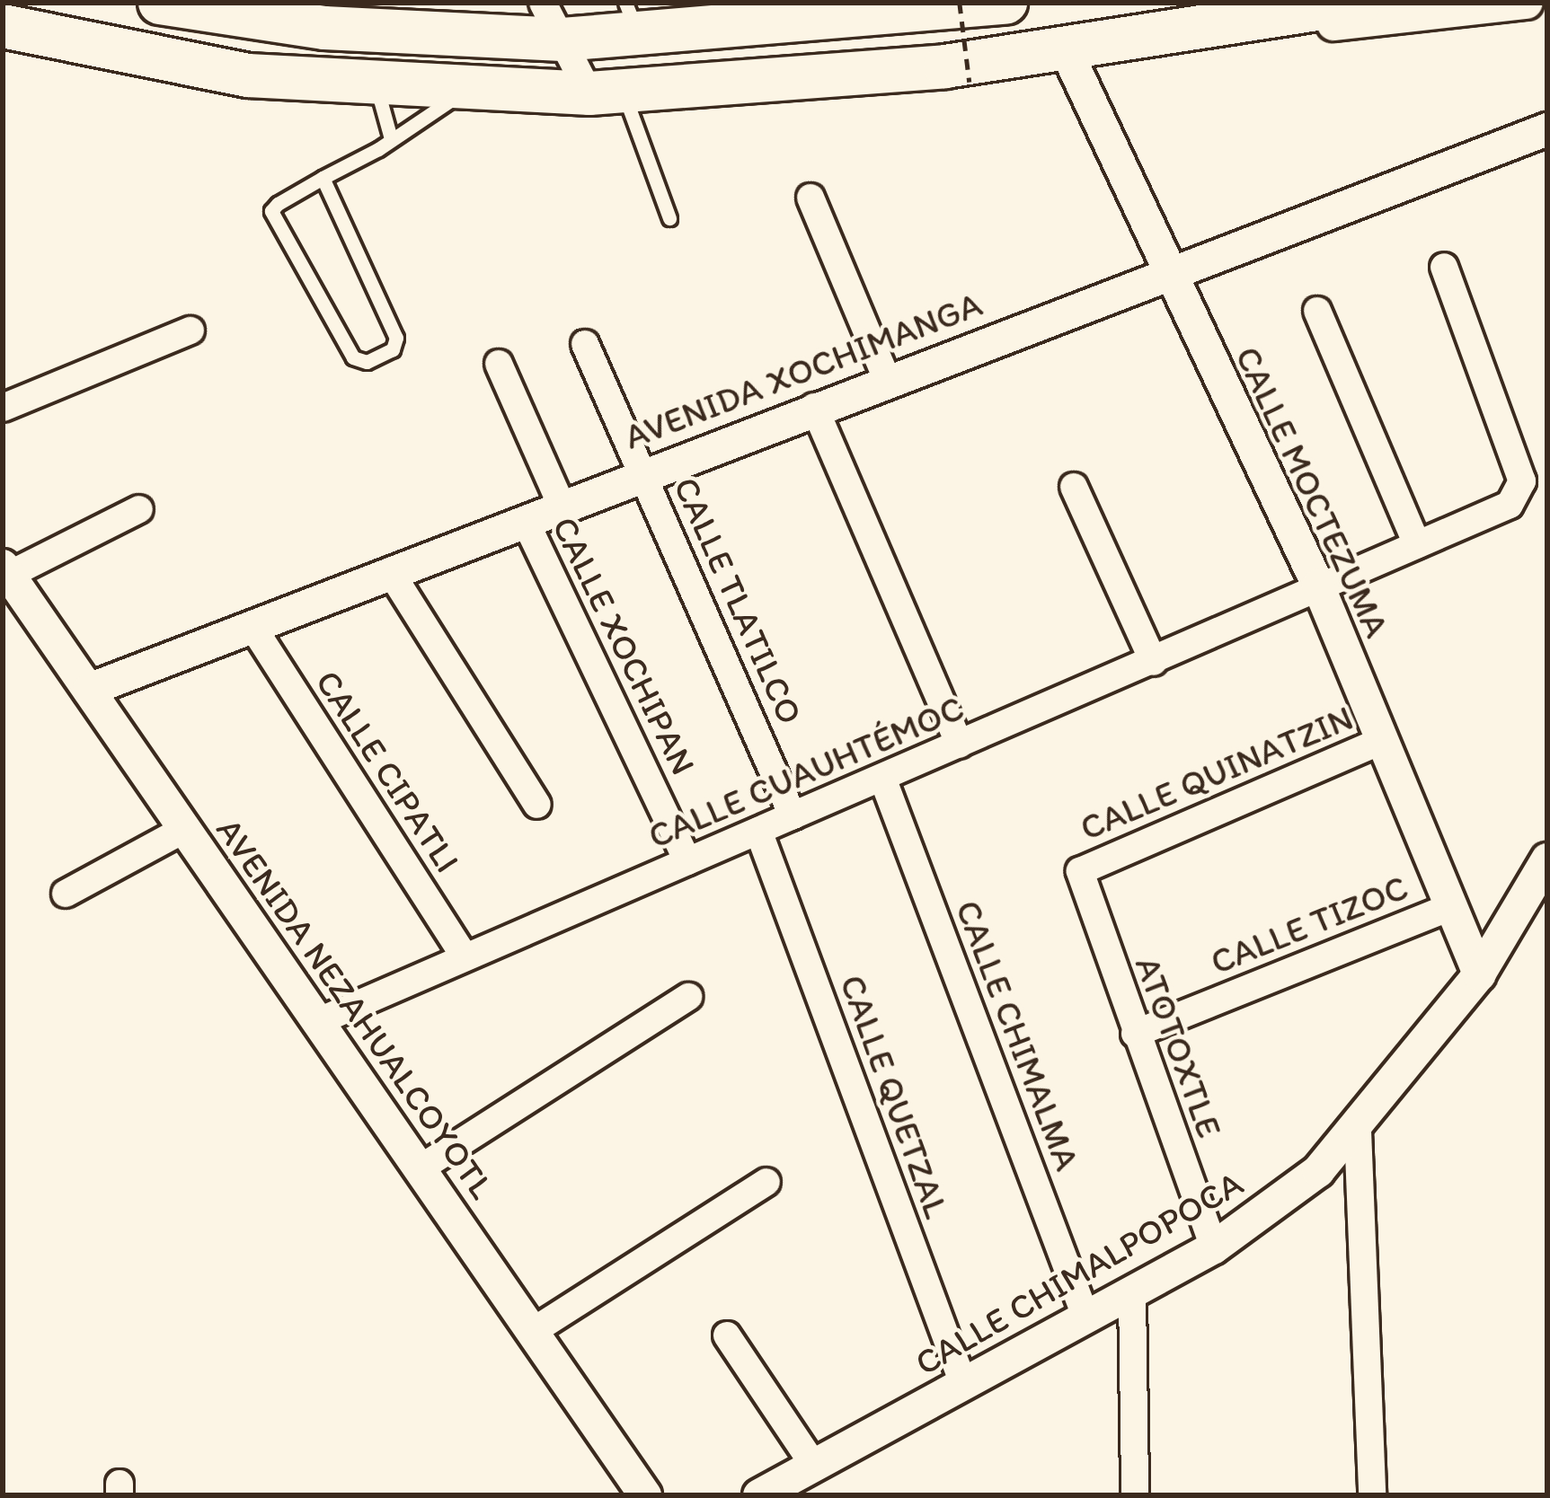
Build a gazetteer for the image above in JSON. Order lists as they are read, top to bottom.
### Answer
{
  "streets": {
    "street": [
      "AVENIDA XOCHIMANGA",
      "CALLE MOCTEZUMA",
      "CALLE TLATILCO",
      "CALLE XOCHIPAN",
      "CALLE CIPATLI",
      "CALLE CUAUHTÉMOC",
      "CALLE QUINATZIN",
      "CALLE TIZOC",
      "AVENIDA NEZAHUALCOYOTL",
      "CALLE CHIMALMA",
      "ATOTOXTLE",
      "CALLE QUETZAL",
      "CALLE CHIMALPOPOCA"
    ]
  },
  "crossings": [
    ["AVENIDA XOCHIMANGA", "CALLE MOCTEZUMA"],
    ["AVENIDA XOCHIMANGA", "CALLE TLATILCO"],
    ["AVENIDA XOCHIMANGA", "CALLE XOCHIPAN"],
    ["AVENIDA XOCHIMANGA", "CALLE CIPATLI"],
    ["AVENIDA XOCHIMANGA", "AVENIDA NEZAHUALCOYOTL"],
    ["CALLE MOCTEZUMA", "CALLE CUAUHTÉMOC"],
    ["CALLE MOCTEZUMA", "CALLE QUINATZIN"],
    ["CALLE MOCTEZUMA", "CALLE TIZOC"],
    ["CALLE MOCTEZUMA", "CALLE CHIMALPOPOCA"],
    ["CALLE TLATILCO", "CALLE CUAUHTÉMOC"],
    ["CALLE XOCHIPAN", "CALLE CUAUHTÉMOC"],
    ["CALLE CIPATLI", "CALLE CUAUHTÉMOC"],
    ["CALLE CUAUHTÉMOC", "AVENIDA NEZAHUALCOYOTL"],
    ["CALLE CUAUHTÉMOC", "CALLE CHIMALMA"],
    ["CALLE CUAUHTÉMOC", "CALLE QUETZAL"],
    ["CALLE QUINATZIN", "ATOTOXTLE"],
    ["CALLE TIZOC", "ATOTOXTLE"],
    ["CALLE CHIMALMA", "CALLE CHIMALPOPOCA"],
    ["ATOTOXTLE", "CALLE CHIMALPOPOCA"],
    ["CALLE QUETZAL", "CALLE CHIMALPOPOCA"]
  ]
}
